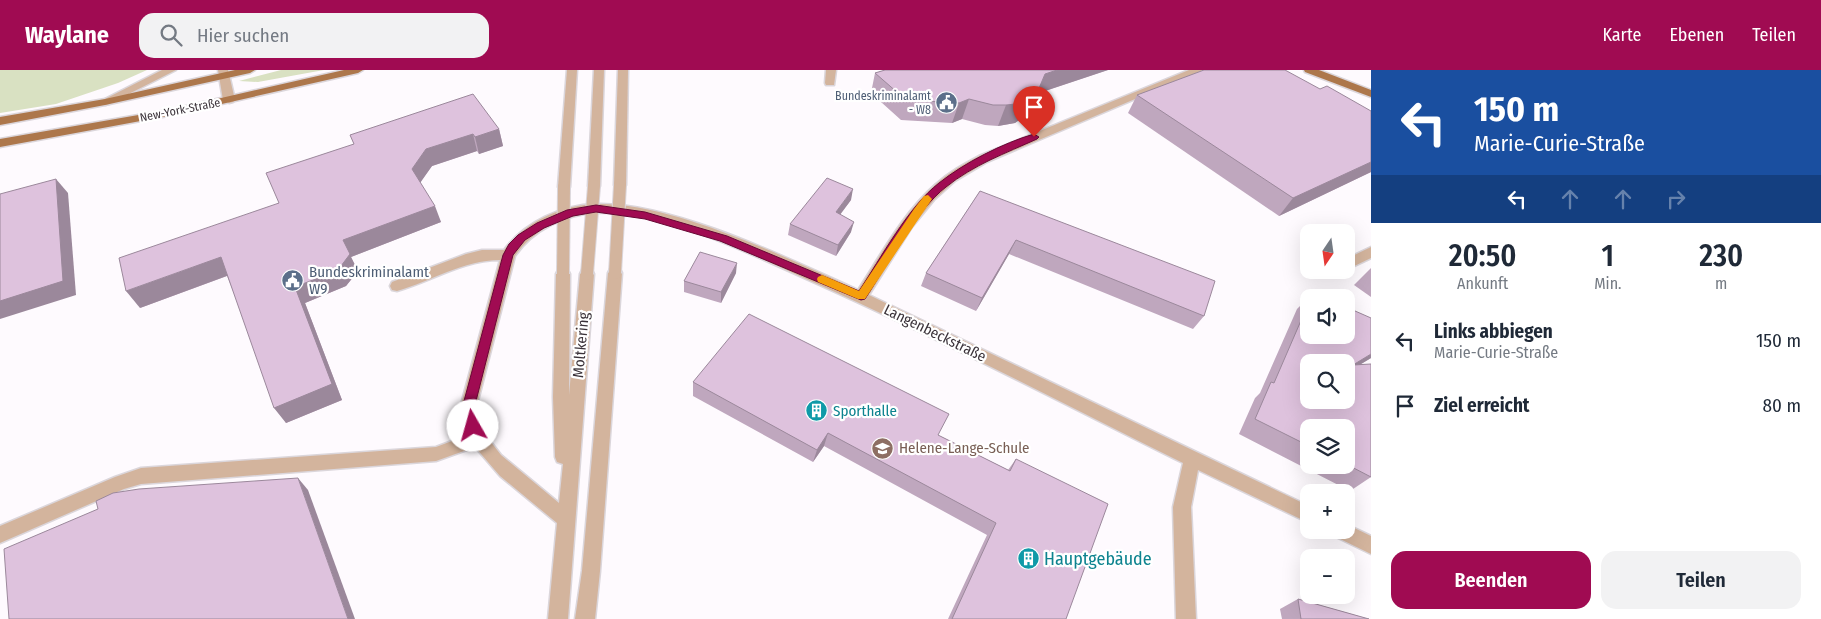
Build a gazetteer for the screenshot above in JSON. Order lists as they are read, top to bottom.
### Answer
{
  "streets": {
    "main road": ["New-York-Straße"],
    "street": ["Langenbeckstraße", "Moltkering"]
  },
  "crossings": [
    ["Langenbeckstraße", "Moltkering"]
  ],
  "places": {
    "public building": ["Bundeskriminalamt - W8", "Bundeskriminalamt W9"],
    "building": ["Sporthalle", "Hauptgebäude"],
    "school or university": ["Helene-Lange-Schule"]
  },
  "north": "bottom",
  "page": {
    "header": "Waylane",
    "search": "Hier suchen",
    "nav": ["Karte", "Ebenen", "Teilen"],
    "turn": ["150 m", "Marie-Curie-Straße"],
    "eta": [
      "20:50",
      "Ankunft",
      "1",
      "Min.",
      "230",
      "m"
    ],
    "map_buttons": ["+", "−"],
    "list": [
      {
        "name": "Links abbiegen",
        "note": "Marie-Curie-Straße",
        "value": "150 m"
      },
      {
        "name": "Ziel erreicht",
        "value": "80 m"
      }
    ],
    "buttons": ["Beenden", "Teilen"]
  }
}
